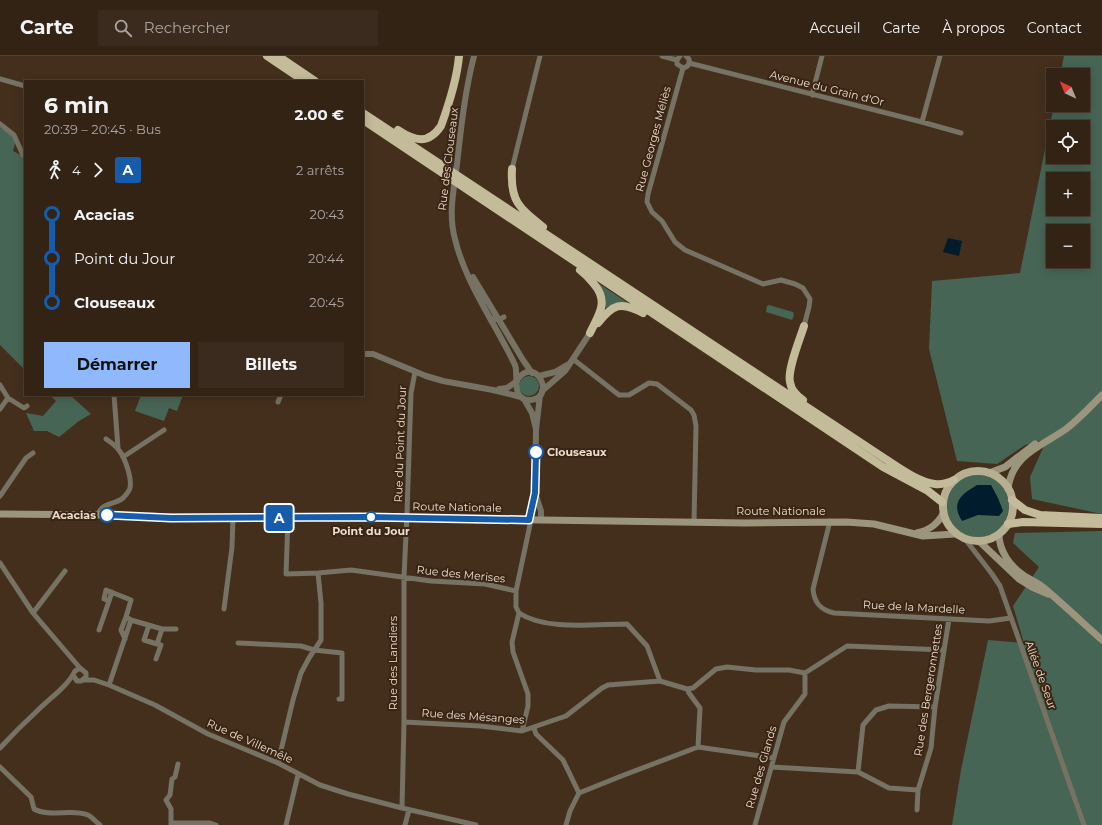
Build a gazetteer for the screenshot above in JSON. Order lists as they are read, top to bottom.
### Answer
{
  "streets": {
    "main road": ["Route Nationale"],
    "street": [
      "Avenue du Grain d'Or",
      "Rue Georges Méliès",
      "Rue des Clouseaux",
      "Rue du Point du Jour",
      "Rue des Merises",
      "Rue de la Mardelle",
      "Rue des Landiers",
      "Allée de Seur",
      "Rue des Bergeronnettes",
      "Rue des Mésanges",
      "Rue de Villemêle",
      "Rue des Glands"
    ]
  },
  "crossings": [
    ["Rue du Point du Jour", "Route Nationale"],
    ["Rue du Point du Jour", "Rue des Landiers"],
    ["Route Nationale", "Rue des Merises"],
    ["Route Nationale", "Rue de la Mardelle"],
    ["Route Nationale", "Rue des Landiers"],
    ["Route Nationale", "Allée de Seur"],
    ["Rue des Merises", "Rue des Landiers"],
    ["Rue de la Mardelle", "Allée de Seur"],
    ["Rue de la Mardelle", "Rue des Bergeronnettes"],
    ["Rue des Landiers", "Rue des Mésanges"],
    ["Rue des Landiers", "Rue de Villemêle"]
  ],
  "places": ["Clouseaux", "Acacias", "Point du Jour"],
  "lines": ["bus line A"],
  "north": "top left",
  "page": {
    "header": "Carte",
    "search": "Rechercher",
    "nav": [
      "Accueil",
      "Carte",
      "À propos",
      "Contact"
    ],
    "on_map": "A",
    "map_buttons": ["+", "−"],
    "heading": ["6 min", "20:39 – 20:45 · Bus", "2.00 €"],
    "legs": ["4", "A", "2 arrêts"],
    "list": [
      {
        "name": "Acacias",
        "value": "20:43"
      },
      {
        "name": "Point du Jour",
        "value": "20:44"
      },
      {
        "name": "Clouseaux",
        "value": "20:45"
      }
    ],
    "buttons": ["Démarrer", "Billets"]
  }
}
